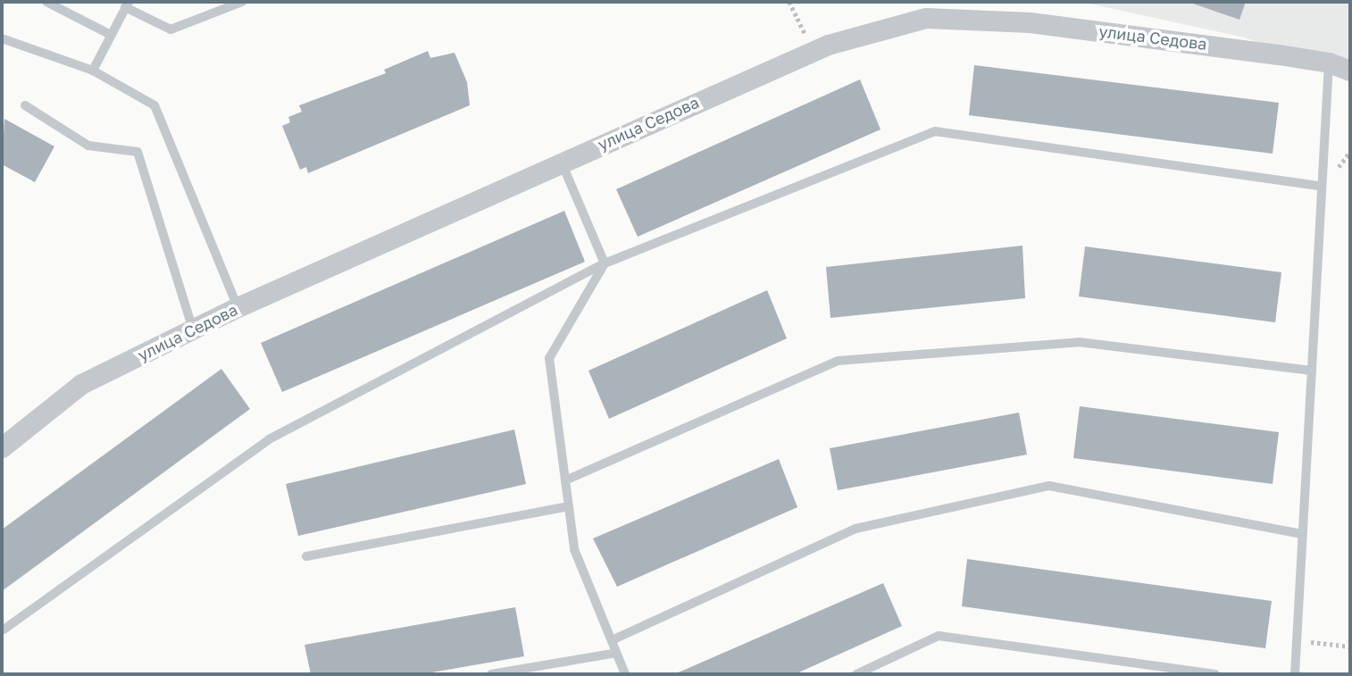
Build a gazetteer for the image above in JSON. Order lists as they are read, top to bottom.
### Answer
{
  "streets": {
    "street": ["улица Седова"]
  }
}
